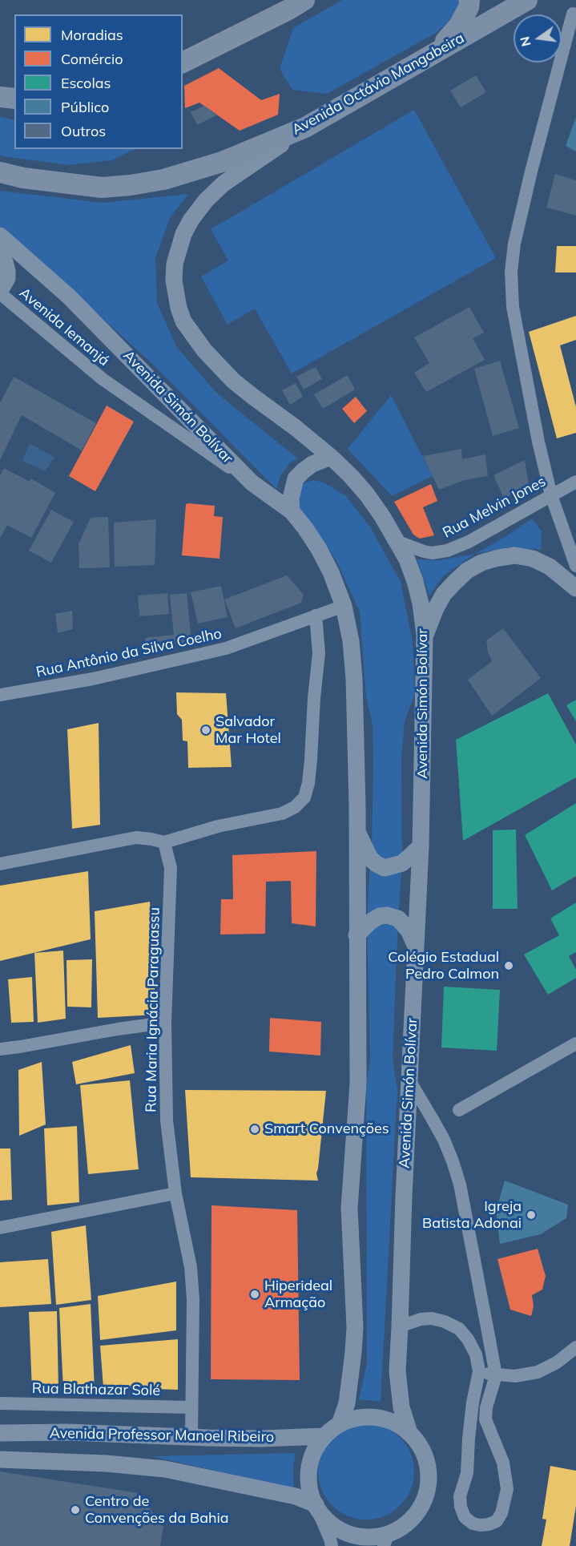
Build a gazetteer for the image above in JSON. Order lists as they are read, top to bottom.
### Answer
{
  "streets": {
    "main road": ["Avenida Octávio Mangabeira"],
    "street": [
      "Avenida Iemanjá",
      "Avenida Simón Bolívar",
      "Rua Melvin Jones",
      "Rua Antônio da Silva Coelho",
      "Rua Maria Ignácia Paraguassu",
      "Rua Blathazar Solé",
      "Avenida Professor Manoel Ribeiro"
    ]
  },
  "crossings": [
    ["Avenida Octávio Mangabeira", "Avenida Simón Bolívar"],
    ["Avenida Iemanjá", "Avenida Simón Bolívar"],
    ["Avenida Simón Bolívar", "Rua Melvin Jones"],
    ["Avenida Simón Bolívar", "Rua Antônio da Silva Coelho"],
    ["Avenida Simón Bolívar", "Avenida Professor Manoel Ribeiro"],
    ["Rua Maria Ignácia Paraguassu", "Rua Blathazar Solé"],
    ["Rua Maria Ignácia Paraguassu", "Avenida Professor Manoel Ribeiro"]
  ],
  "places": [
    "Salvador Mar Hotel",
    "Colégio Estadual Pedro Calmon",
    "Smart Convenções",
    "Igreja Batista Adonai",
    "Hiperideal Armação",
    "Centro de Convenções da Bahia"
  ],
  "legend": [
    "Moradias",
    "Comércio",
    "Escolas",
    "Público",
    "Outros"
  ],
  "north": "left"
}
